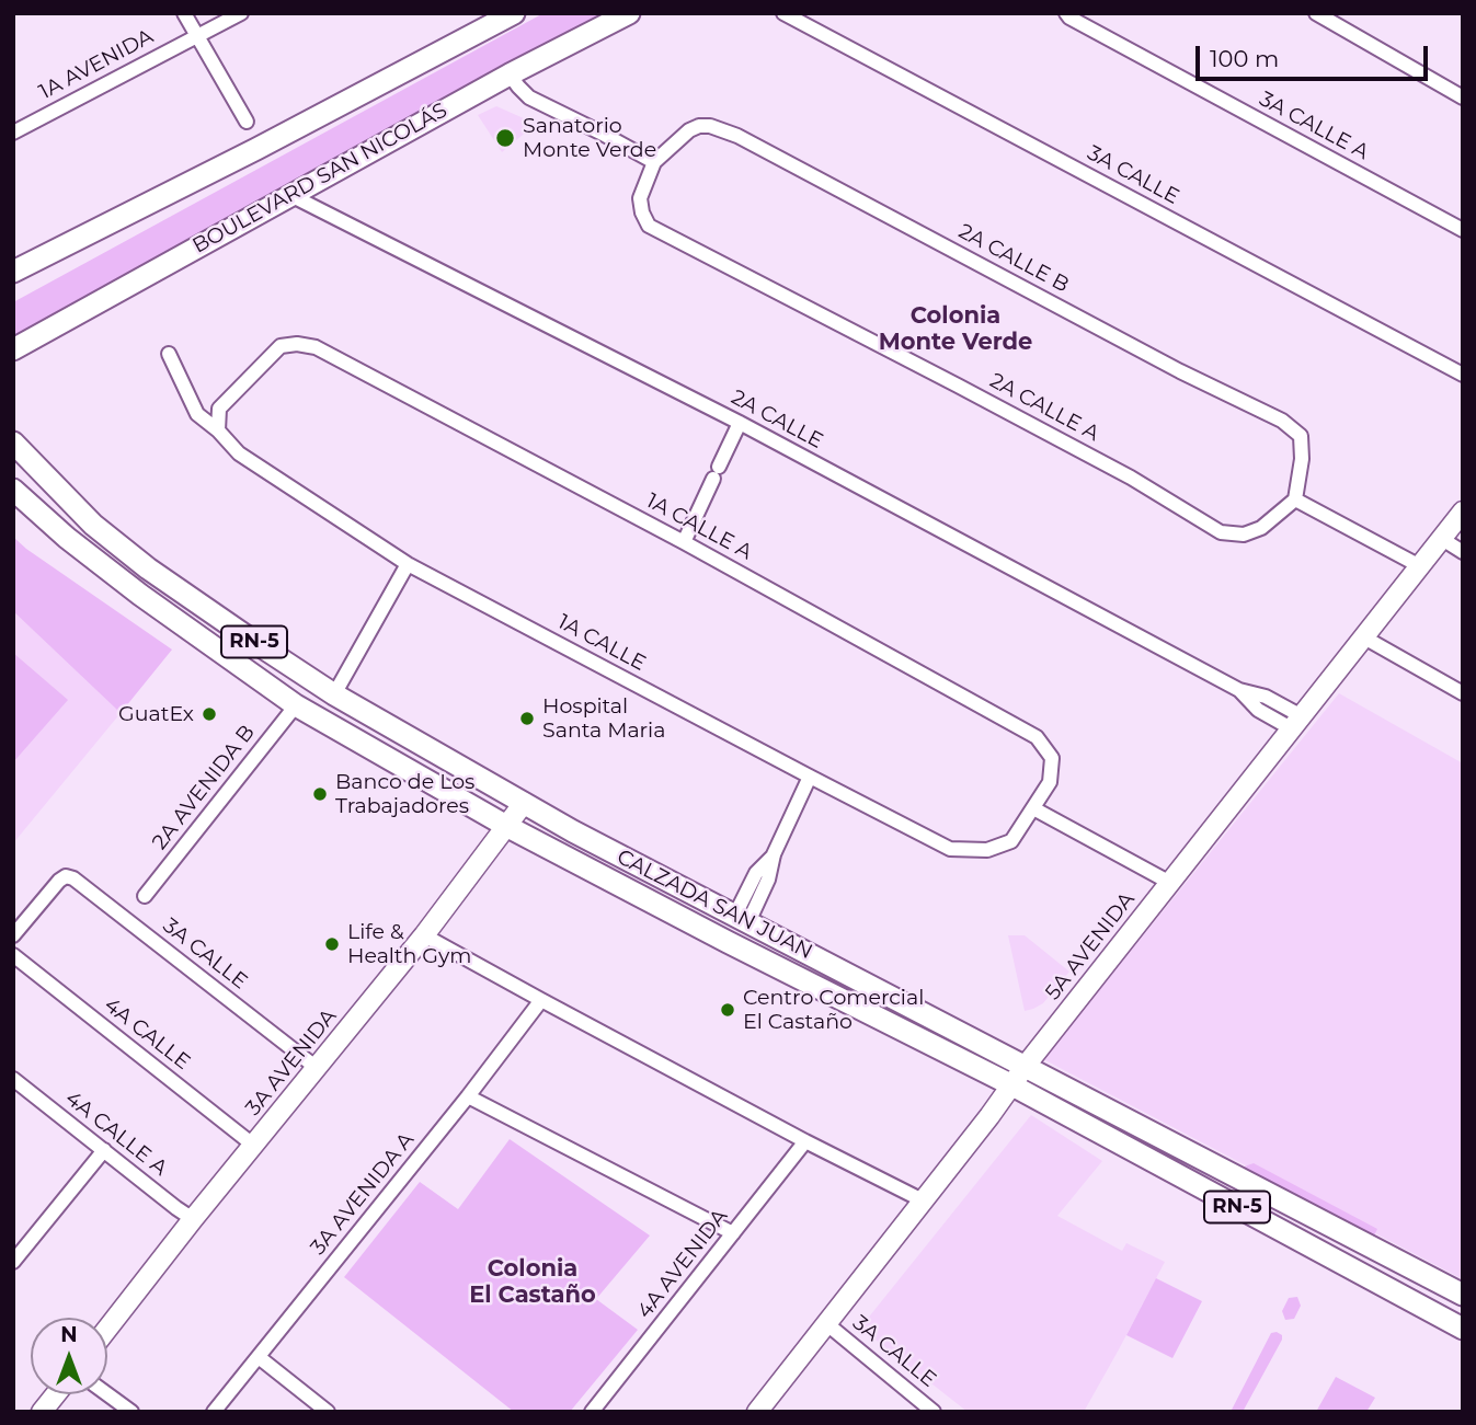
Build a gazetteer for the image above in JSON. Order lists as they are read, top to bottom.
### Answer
{
  "streets": {
    "main road": [
      "BOULEVARD SAN NICOLÁS",
      "RN-5",
      "CALZADA SAN JUAN",
      "5A AVENIDA",
      "3A AVENIDA"
    ],
    "street": [
      "1A AVENIDA",
      "3A CALLE A",
      "3A CALLE",
      "2A CALLE B",
      "2A CALLE A",
      "2A CALLE",
      "1A CALLE A",
      "1A CALLE",
      "2A AVENIDA B",
      "4A CALLE",
      "4A CALLE A",
      "3A AVENIDA A",
      "4A AVENIDA"
    ]
  },
  "crossings": [
    ["3A CALLE", "5A AVENIDA"],
    ["3A CALLE", "3A AVENIDA"],
    ["BOULEVARD SAN NICOLÁS", "2A CALLE"],
    ["2A CALLE B", "2A CALLE A"],
    ["2A CALLE", "5A AVENIDA"],
    ["1A CALLE A", "1A CALLE"],
    ["2A AVENIDA B", "CALZADA SAN JUAN"],
    ["CALZADA SAN JUAN", "5A AVENIDA"],
    ["CALZADA SAN JUAN", "3A AVENIDA"],
    ["4A CALLE", "3A AVENIDA"],
    ["3A AVENIDA", "4A CALLE A"]
  ],
  "districts": ["Colonia Monte Verde", "Colonia El Castaño"],
  "places": [
    "Sanatorio Monte Verde",
    "GuatEx",
    "Hospital Santa Maria",
    "Banco de Los Trabajadores",
    "Life & Health Gym",
    "Centro Comercial El Castaño"
  ],
  "scale_bar": "100 m",
  "north": "top"
}
